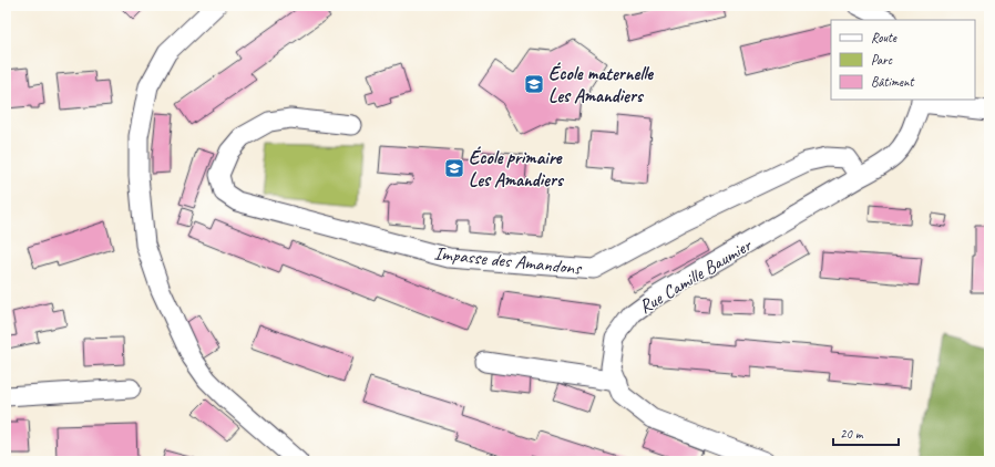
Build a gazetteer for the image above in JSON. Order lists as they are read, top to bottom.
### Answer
{
  "streets": {
    "street": ["Impasse des Amandons", "Rue Camille Baumier"]
  },
  "crossings": [
    ["Impasse des Amandons", "Rue Camille Baumier"]
  ],
  "places": {
    "school or university": ["École maternelle Les Amandiers", "École primaire Les Amandiers"]
  },
  "legend": ["Route", "Parc", "Bâtiment"],
  "scale_bar": "20 m"
}
